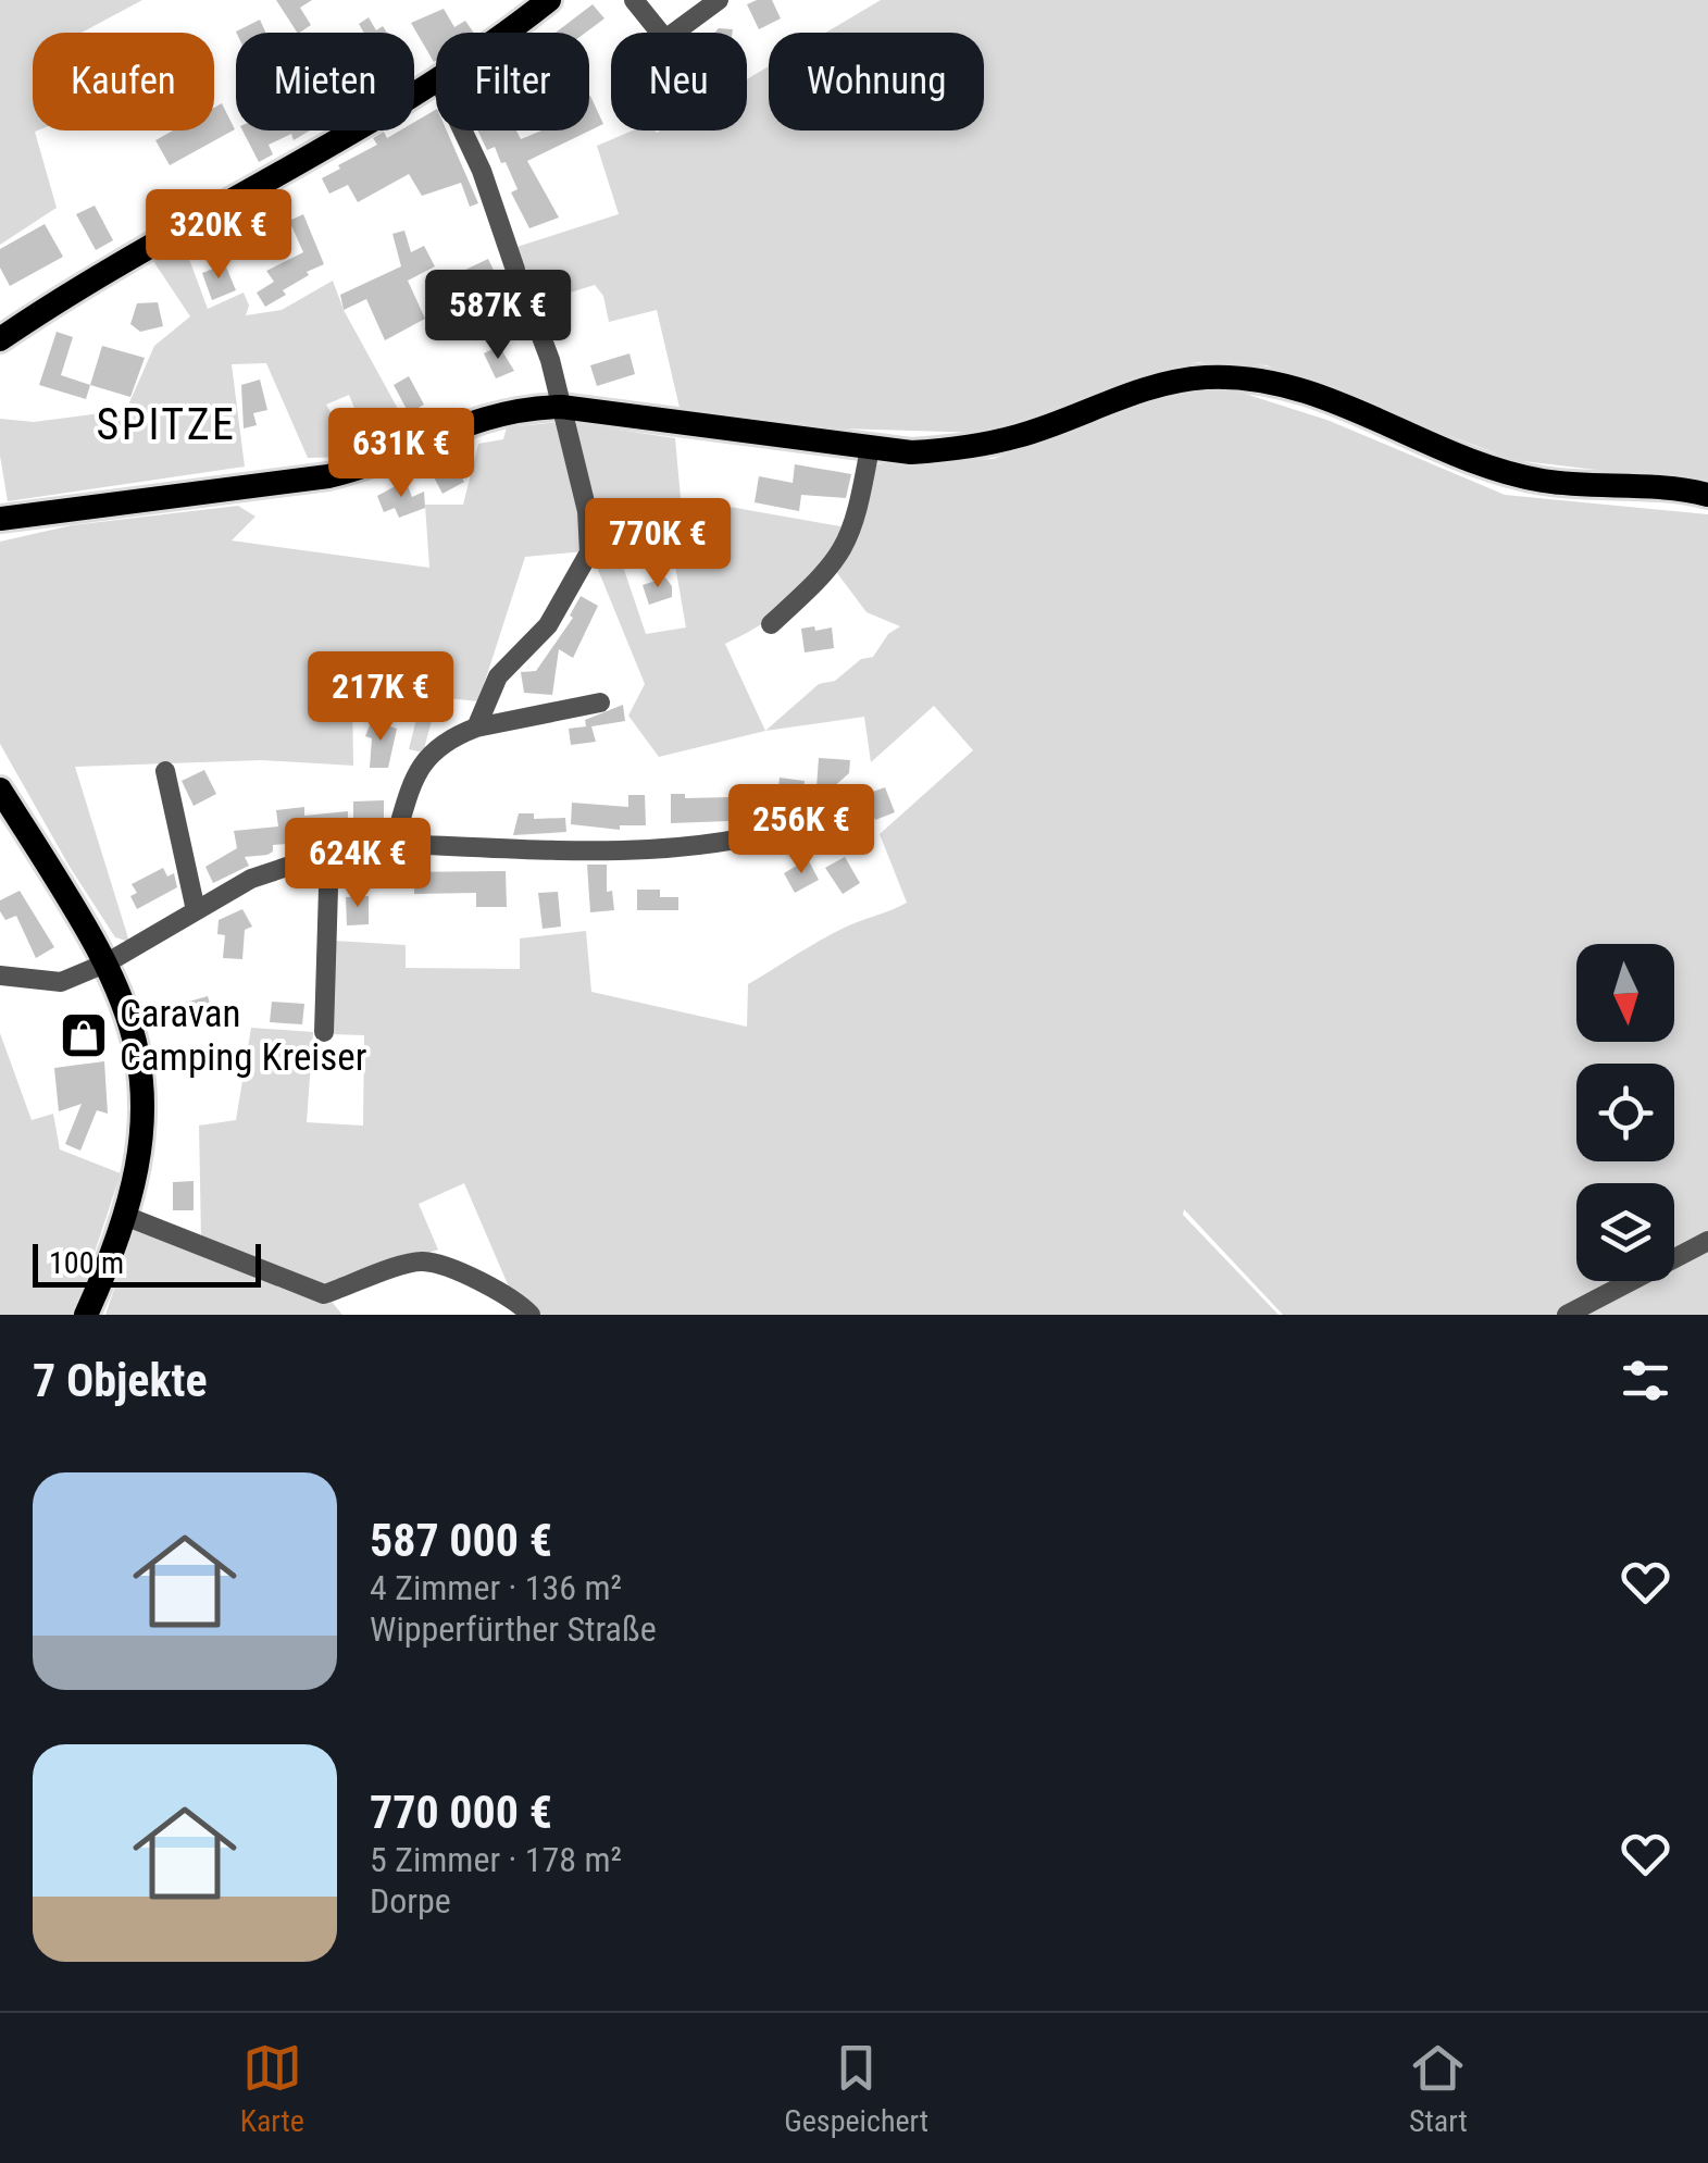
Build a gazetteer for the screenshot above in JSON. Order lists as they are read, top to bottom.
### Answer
{
  "districts": ["SPITZE"],
  "places": {
    "shop": ["Caravan Camping Kreiser"]
  },
  "scale_bar": "100 m",
  "north": "bottom",
  "page": {
    "chip": [
      "Kaufen",
      "Mieten",
      "Filter",
      "Neu",
      "Wohnung"
    ],
    "price": [
      "320K €",
      "587K €",
      "631K €",
      "770K €",
      "217K €",
      "256K €",
      "624K €"
    ],
    "scale": "100 m",
    "heading": "7 Objekte",
    "list": [
      {
        "name": "587 000 €",
        "note": "4 Zimmer · 136 m² · Wipperfürther Straße"
      },
      {
        "name": "770 000 €",
        "note": "5 Zimmer · 178 m² · Dorpe"
      }
    ],
    "tabs": ["Karte", "Gespeichert", "Start"]
  }
}
